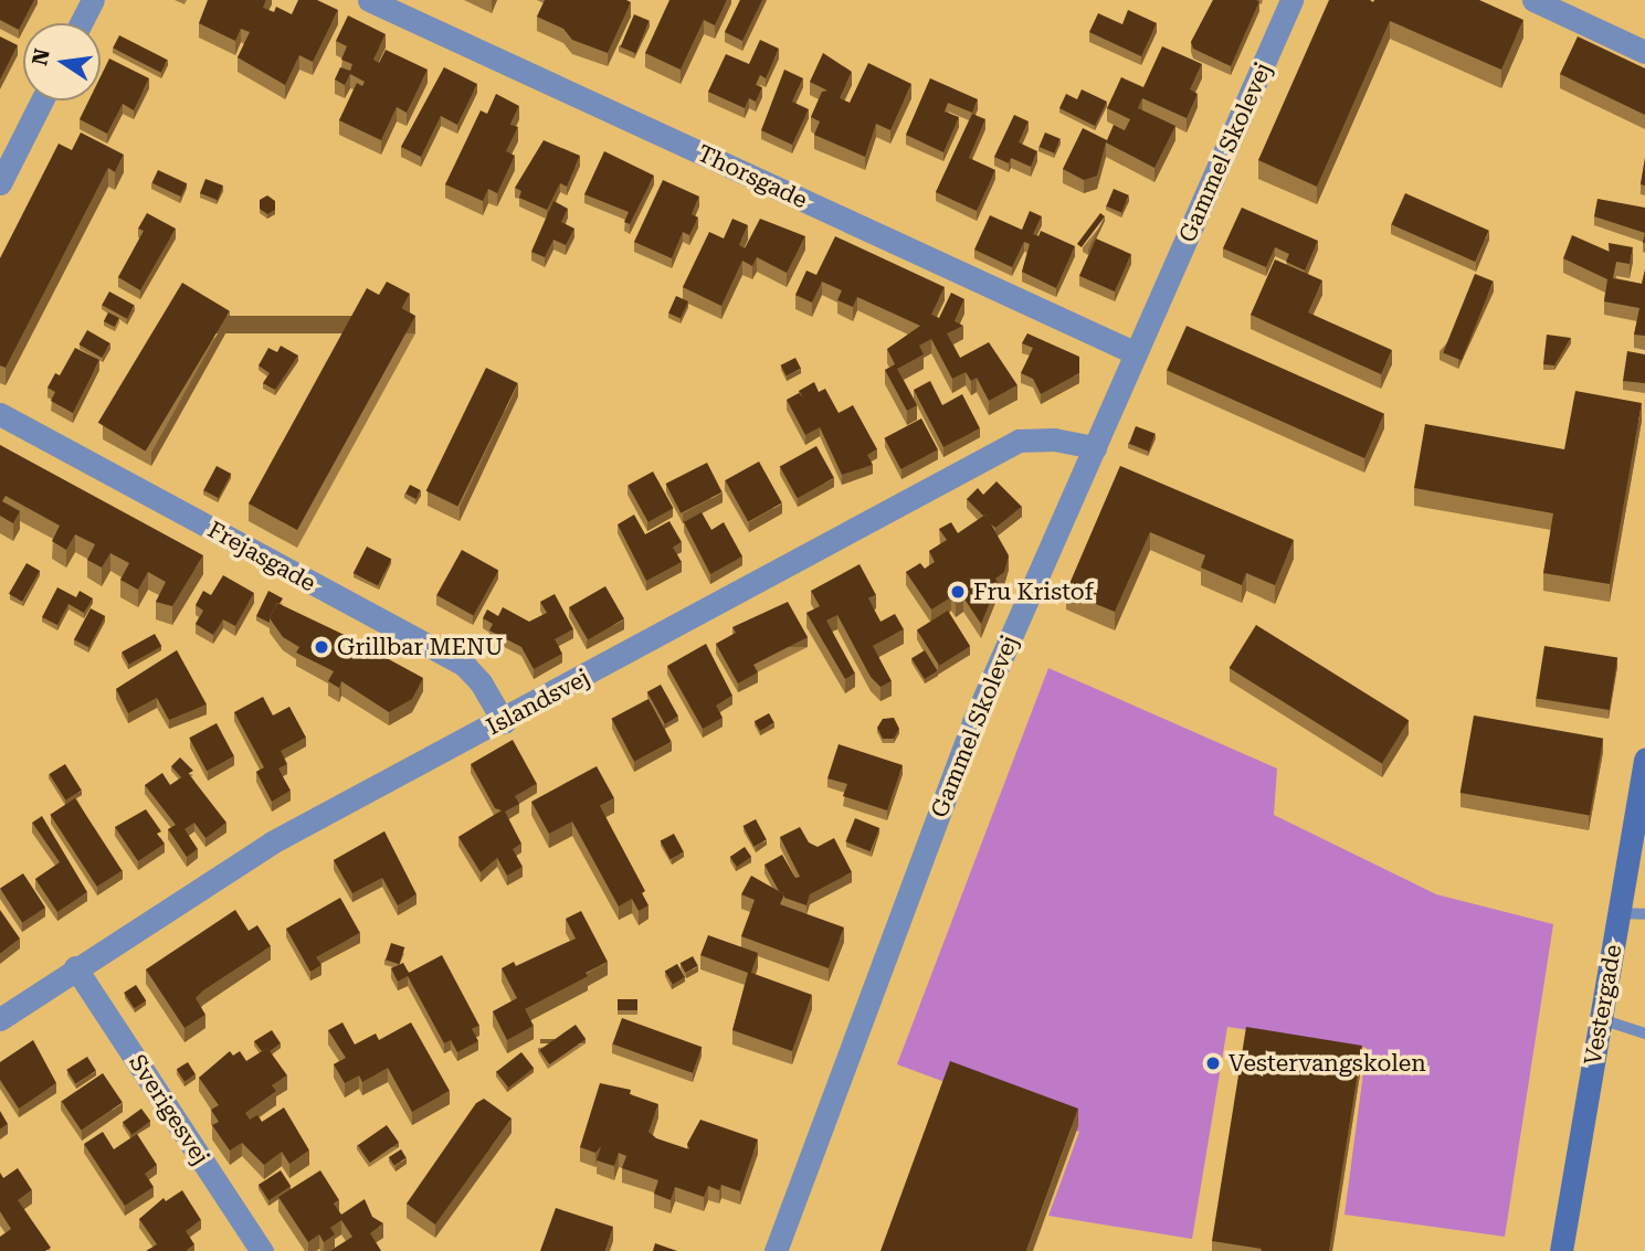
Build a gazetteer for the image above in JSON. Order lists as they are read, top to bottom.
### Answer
{
  "streets": {
    "street": [
      "Gammel Skolevej",
      "Thorsgade",
      "Frejasgade",
      "Islandsvej",
      "Vestergade",
      "Sverigesvej"
    ]
  },
  "crossings": [
    ["Gammel Skolevej", "Thorsgade"],
    ["Gammel Skolevej", "Islandsvej"],
    ["Frejasgade", "Islandsvej"],
    ["Islandsvej", "Sverigesvej"]
  ],
  "places": ["Fru Kristof", "Grillbar MENU", "Vestervangskolen"],
  "north": "left"
}
